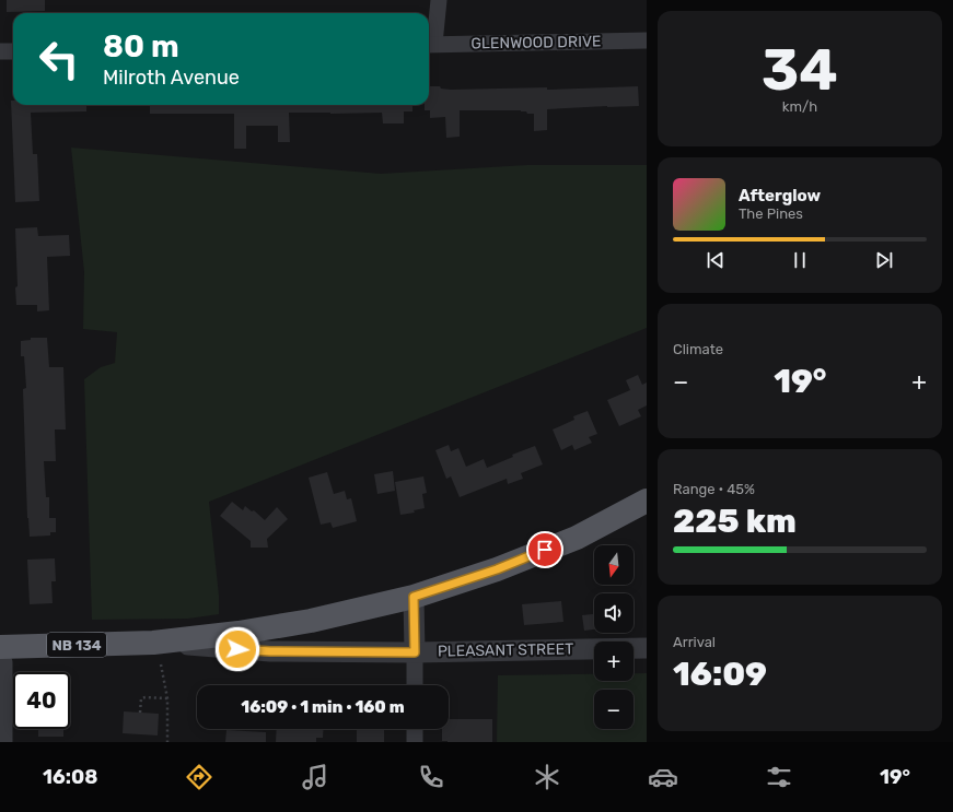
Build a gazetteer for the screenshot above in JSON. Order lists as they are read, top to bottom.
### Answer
{
  "streets": {
    "main road": ["NB 134"],
    "street": ["GLENWOOD DRIVE", "PLEASANT STREET"]
  },
  "crossings": [
    ["NB 134", "PLEASANT STREET"]
  ],
  "north": "bottom",
  "page": {
    "tile": [
      ["34", "km/h"],
      "Climate",
      ["Range · 45%", "225 km"],
      ["Arrival", "16:09"]
    ],
    "turn": ["80 m", "Milroth Avenue"],
    "song": ["Afterglow", "The Pines"],
    "heat": ["−", "19°", "+"],
    "map_buttons": ["+", "−"],
    "limit": "40",
    "trip": "16:09 · 1 min · 160 m",
    "tabs": ["16:08", "19°"]
  }
}
